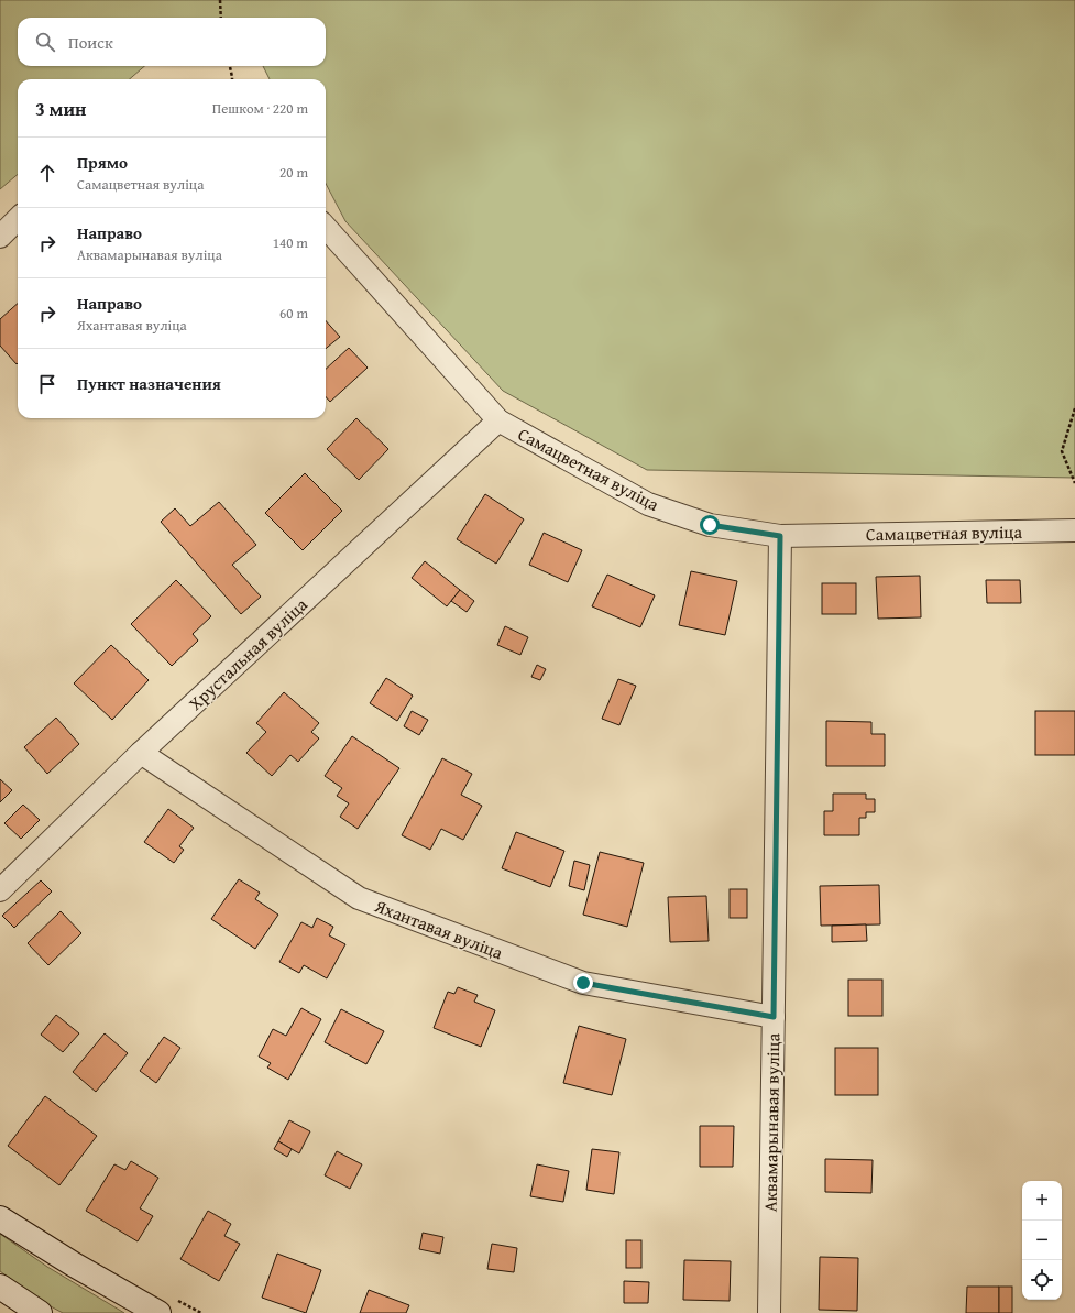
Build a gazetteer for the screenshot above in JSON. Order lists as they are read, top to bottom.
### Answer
{
  "streets": {
    "street": [
      "Самацветная вуліца",
      "Хрустальная вуліца",
      "Яхантавая вуліца",
      "Аквамарынавая вуліца"
    ]
  },
  "crossings": [
    ["Самацветная вуліца", "Хрустальная вуліца"],
    ["Самацветная вуліца", "Аквамарынавая вуліца"],
    ["Хрустальная вуліца", "Яхантавая вуліца"],
    ["Яхантавая вуліца", "Аквамарынавая вуліца"]
  ],
  "page": {
    "search": "Поиск",
    "heading": ["3 мин", "Пешком · 220 m"],
    "list": [
      ["Прямо", "Самацветная вуліца", "20 m"],
      ["Направо", "Аквамарынавая вуліца", "140 m"],
      ["Направо", "Яхантавая вуліца", "60 m"],
      "Пункт назначения"
    ],
    "map_buttons": ["+", "−"]
  }
}
